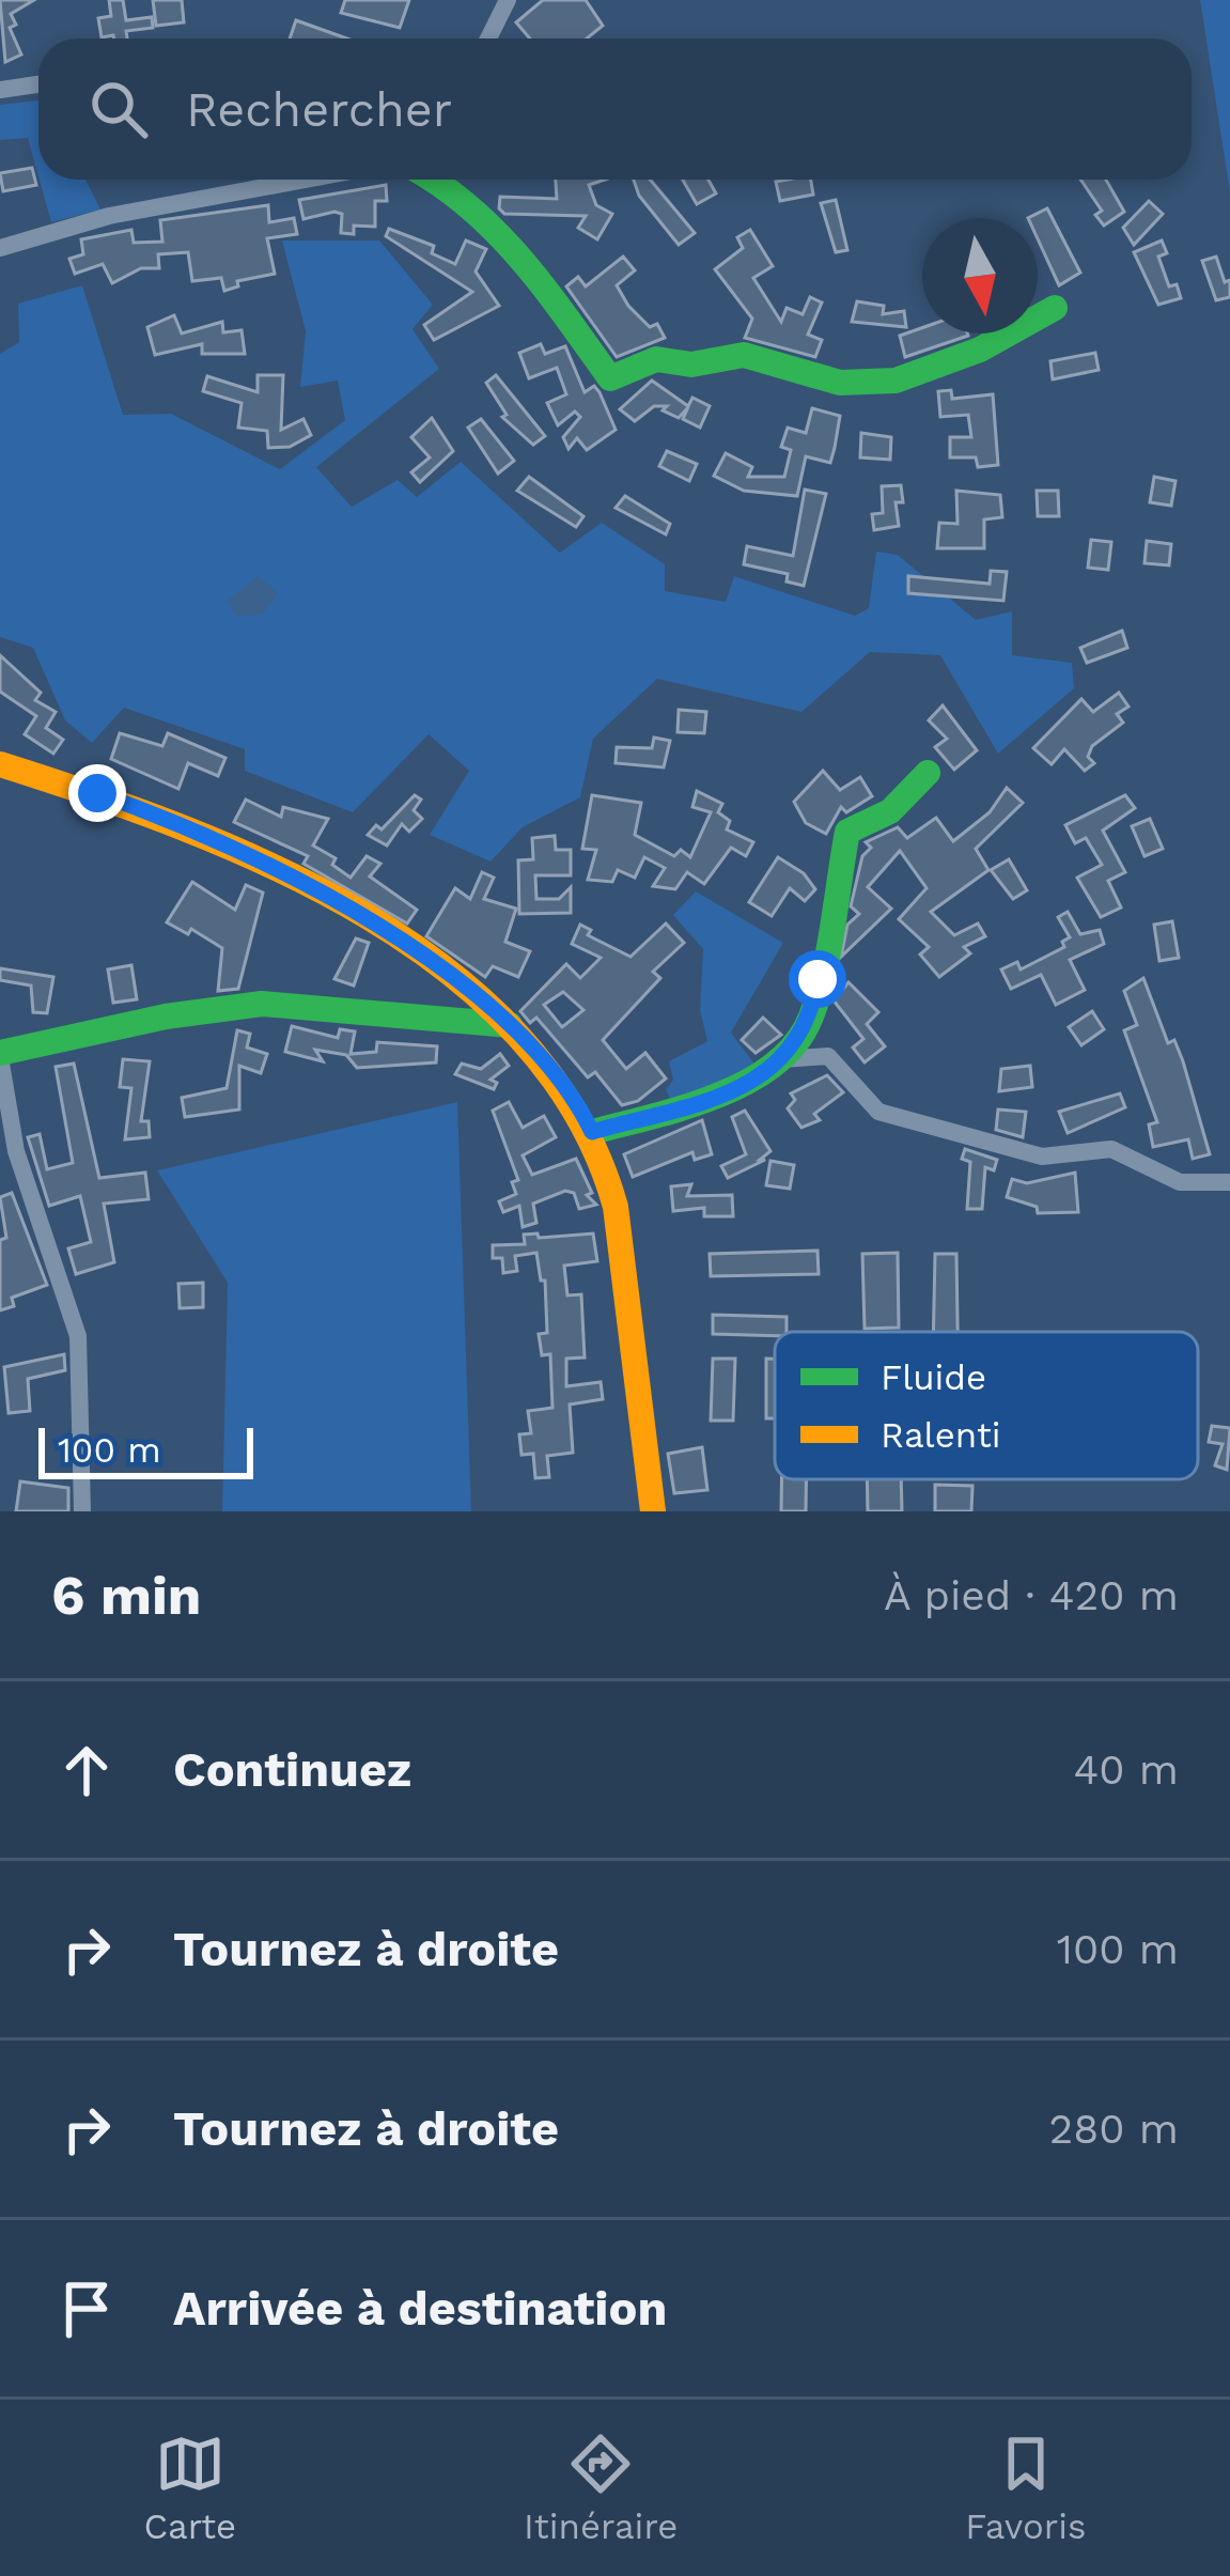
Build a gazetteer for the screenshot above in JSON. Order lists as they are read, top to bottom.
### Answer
{
  "legend": ["Fluide", "Ralenti"],
  "scale_bar": "100 m",
  "north": "bottom",
  "page": {
    "search": "Rechercher",
    "scale": "100 m",
    "heading": ["6 min", "À pied · 420 m"],
    "list": [
      ["Continuez", "40 m"],
      ["Tournez à droite", "100 m"],
      ["Tournez à droite", "280 m"],
      "Arrivée à destination"
    ],
    "nav": ["Carte", "Itinéraire", "Favoris"]
  }
}
